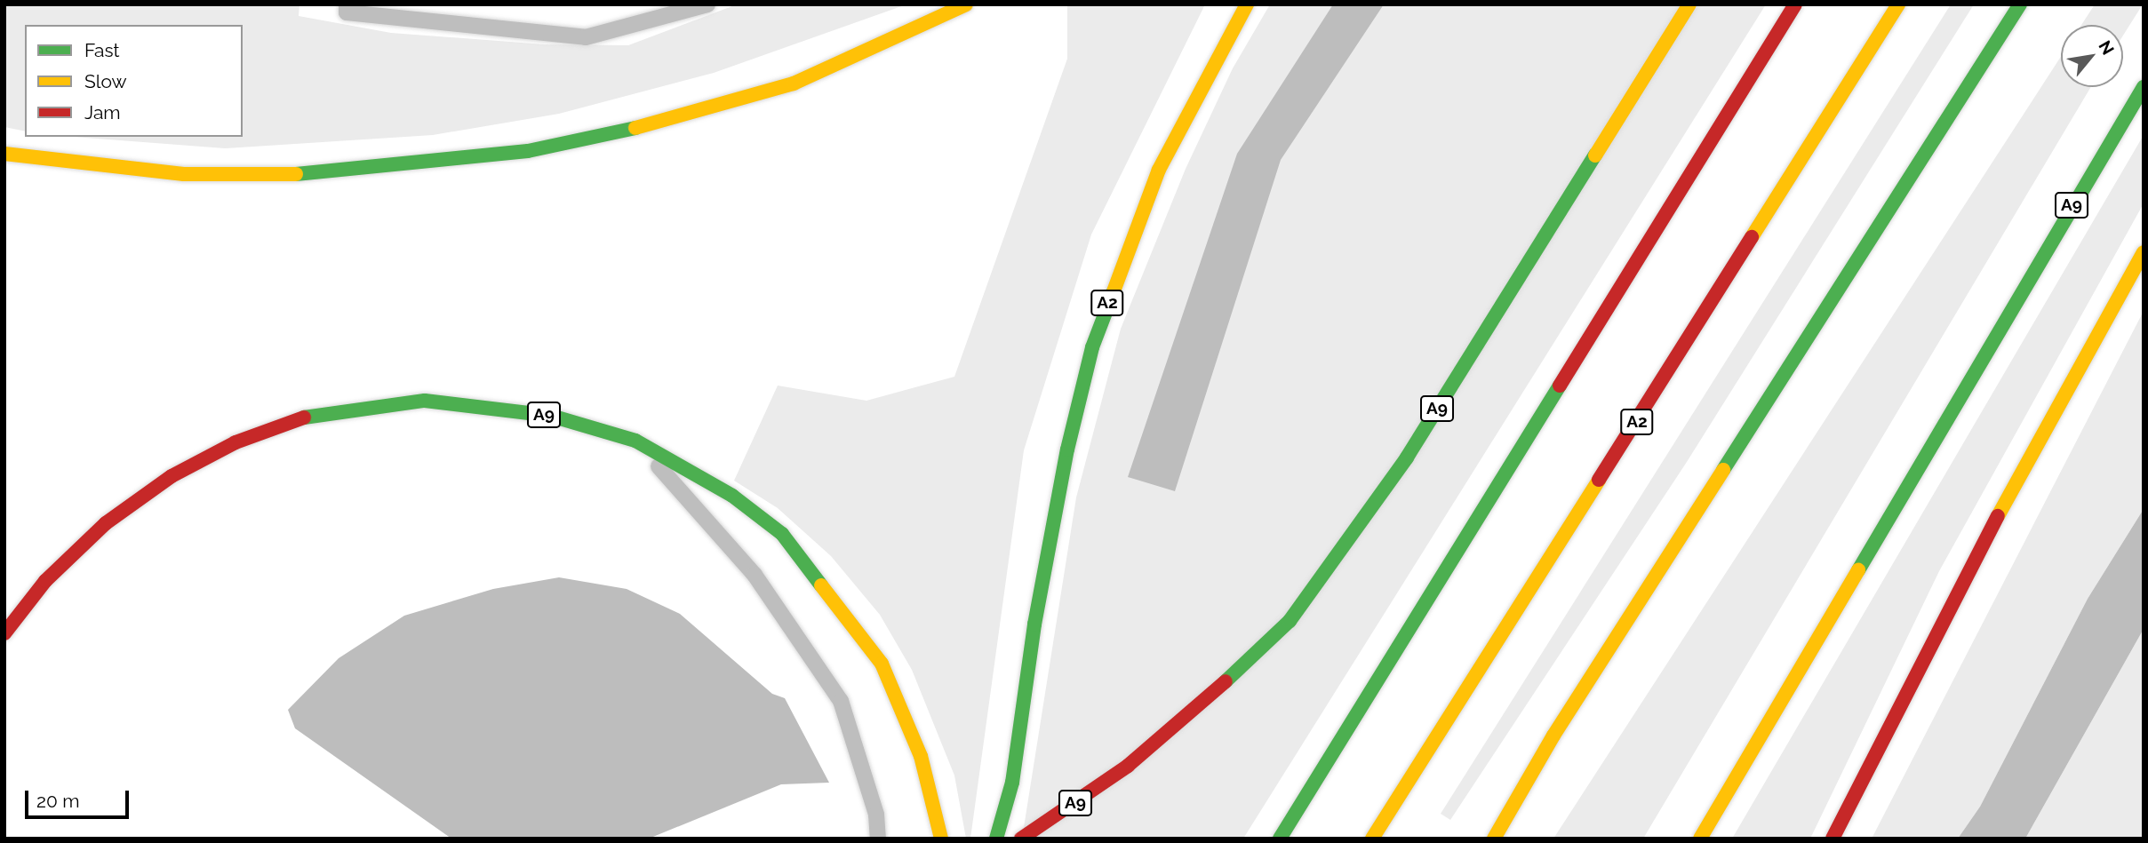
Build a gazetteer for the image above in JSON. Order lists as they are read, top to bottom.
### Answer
{
  "streets": {
    "highway": ["A9", "A2"]
  },
  "legend": ["Fast", "Slow", "Jam"],
  "scale_bar": "20 m",
  "north": "top right"
}
